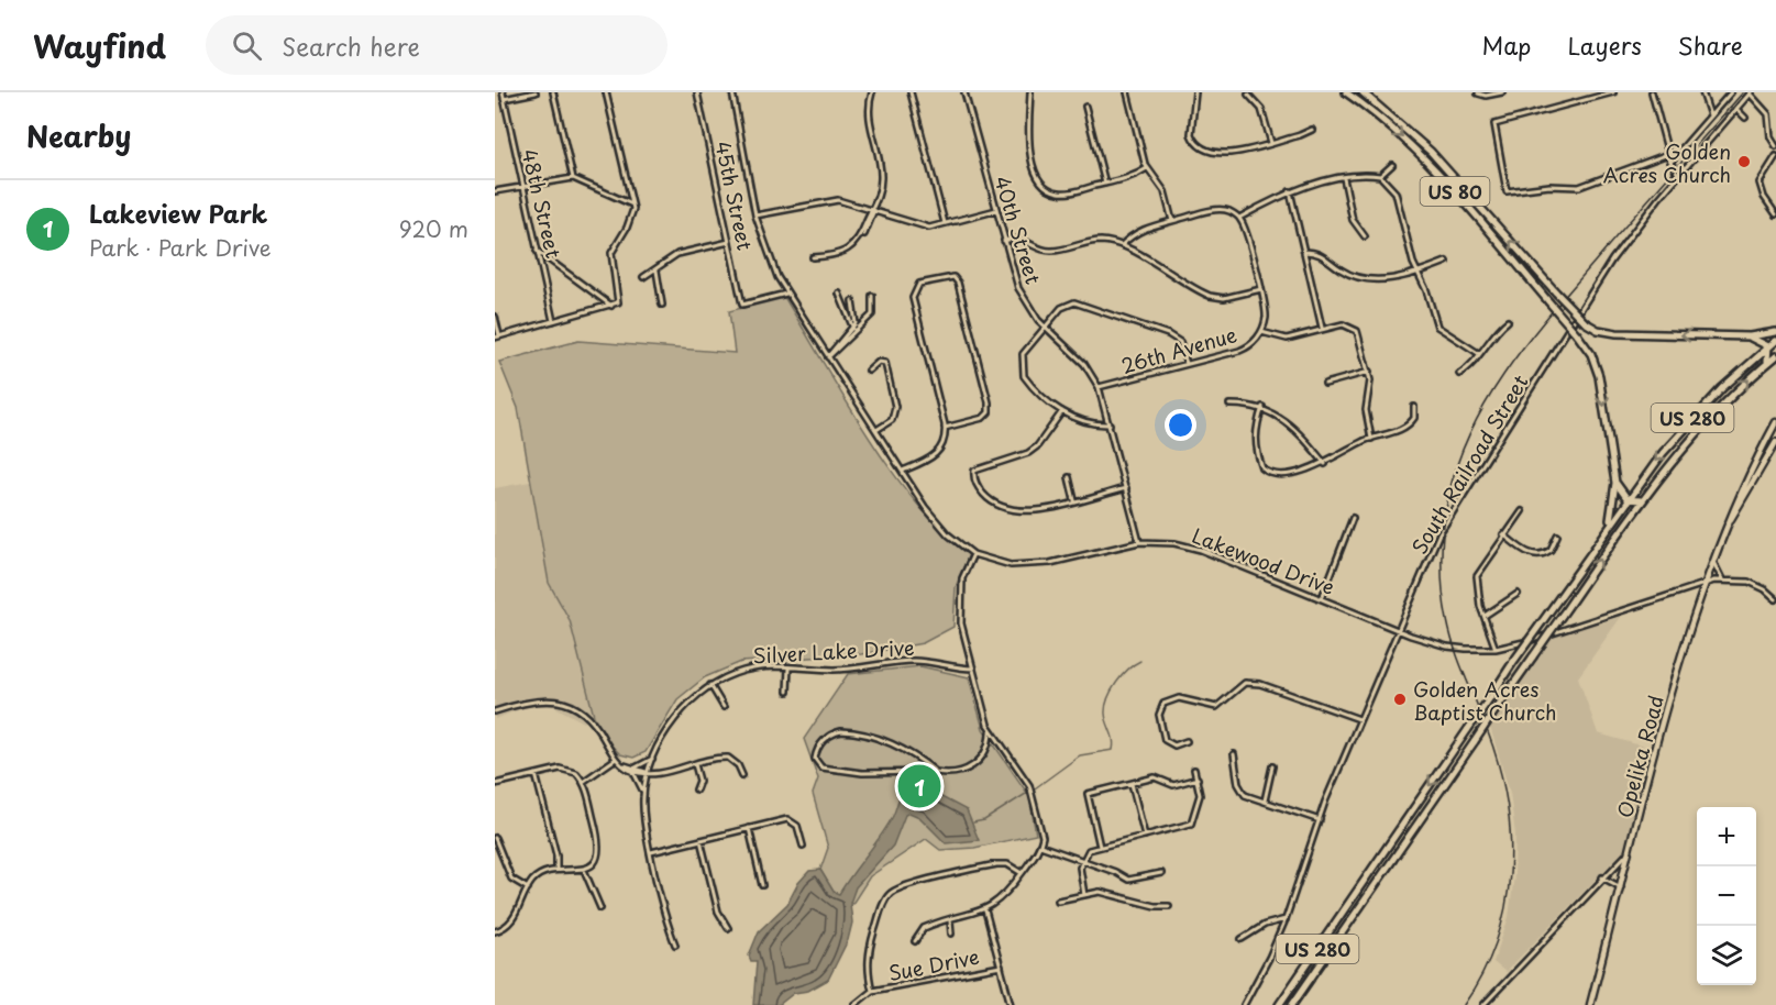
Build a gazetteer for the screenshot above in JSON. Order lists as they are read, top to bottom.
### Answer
{
  "streets": {
    "highway": ["US 80", "US 280"],
    "main road": ["Opelika Road"],
    "street": [
      "45th Street",
      "48th Street",
      "40th Street",
      "26th Avenue",
      "South Railroad Street",
      "Lakewood Drive",
      "Silver Lake Drive",
      "Sue Drive"
    ]
  },
  "crossings": [
    ["US 80", "US 280"],
    ["45th Street", "Lakewood Drive"],
    ["40th Street", "26th Avenue"],
    ["40th Street", "Lakewood Drive"],
    ["South Railroad Street", "Lakewood Drive"],
    ["Lakewood Drive", "Opelika Road"]
  ],
  "places": ["Golden Acres Church", "Golden Acres Baptist Church"],
  "page": {
    "header": "Wayfind",
    "search": "Search here",
    "nav": ["Map", "Layers", "Share"],
    "heading": "Nearby",
    "list": [
      {
        "mark": "1",
        "name": "Lakeview Park",
        "note": "Park · Park Drive",
        "value": "920 m"
      }
    ],
    "pins": "1",
    "map_buttons": ["+", "−"]
  }
}
